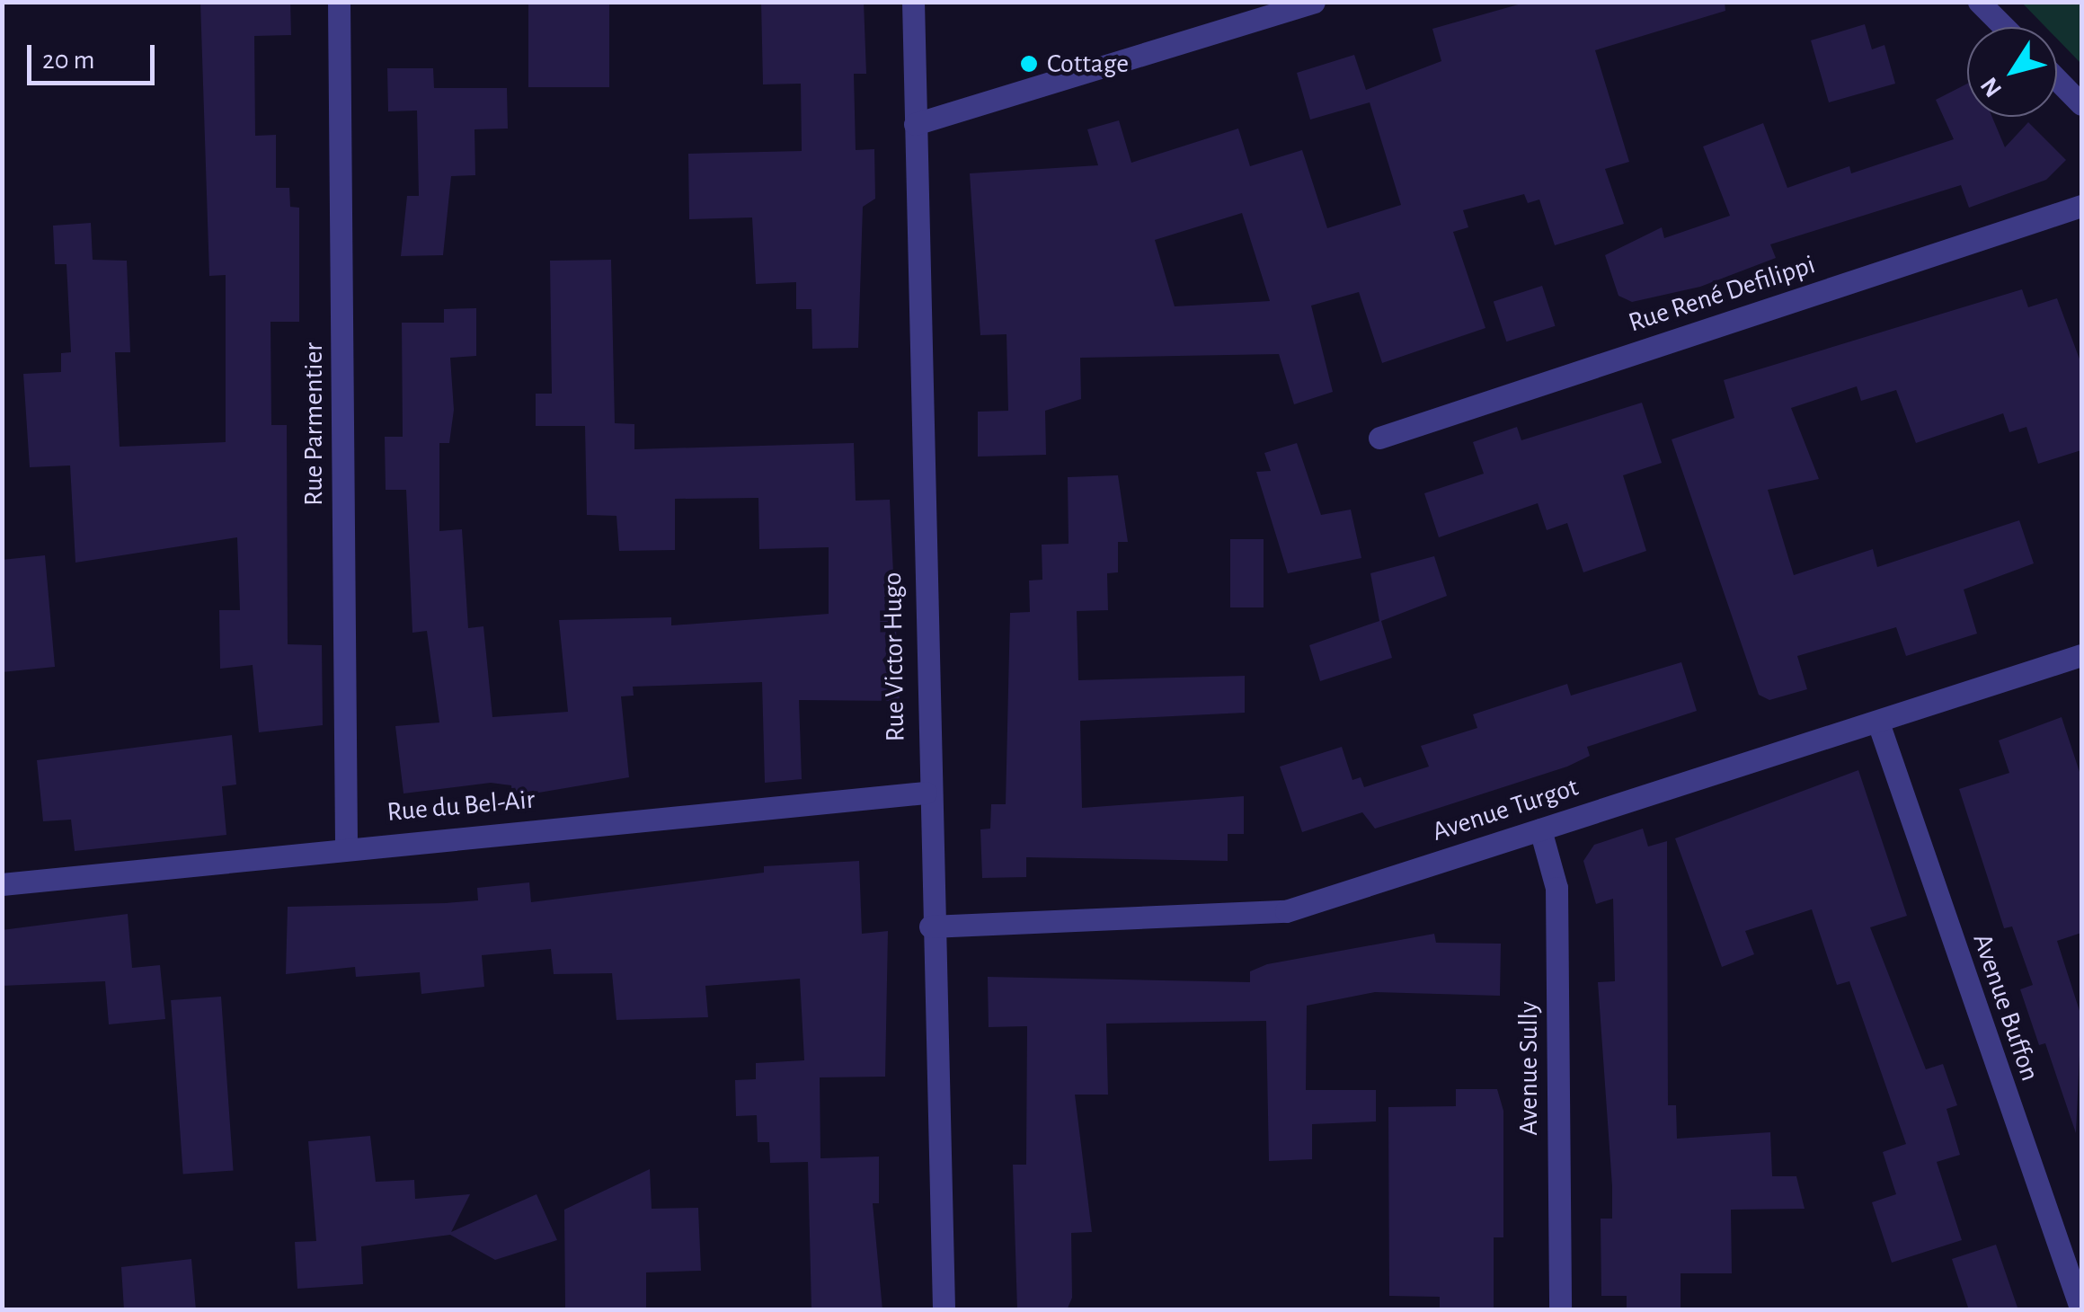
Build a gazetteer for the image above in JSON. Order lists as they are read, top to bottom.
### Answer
{
  "streets": {
    "street": [
      "Rue René Defilippi",
      "Rue Parmentier",
      "Rue Victor Hugo",
      "Rue du Bel-Air",
      "Avenue Turgot",
      "Avenue Buffon",
      "Avenue Sully"
    ]
  },
  "crossings": [
    ["Rue Parmentier", "Rue du Bel-Air"],
    ["Rue Victor Hugo", "Rue du Bel-Air"],
    ["Rue Victor Hugo", "Avenue Turgot"],
    ["Avenue Turgot", "Avenue Buffon"],
    ["Avenue Turgot", "Avenue Sully"]
  ],
  "places": ["Cottage"],
  "scale_bar": "20 m",
  "north": "bottom left"
}
